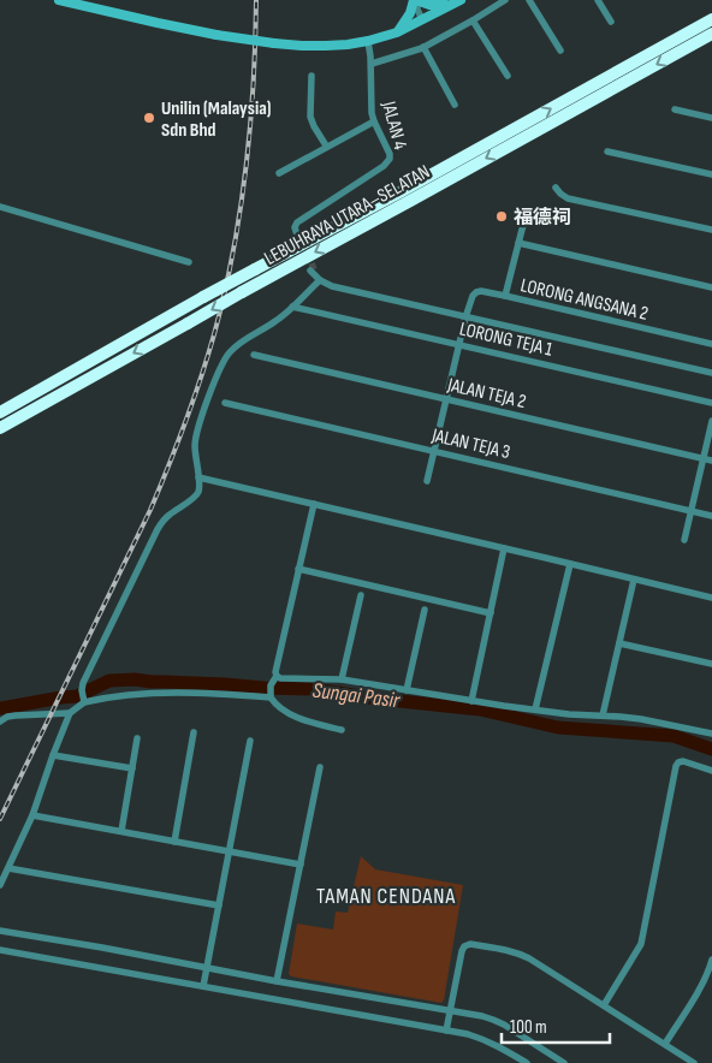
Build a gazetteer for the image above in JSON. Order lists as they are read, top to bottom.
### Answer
{
  "streets": {
    "highway": ["LEBUHRAYA UTARA–SELATAN"],
    "street": [
      "JALAN 4",
      "LORONG ANGSANA 2",
      "LORONG TEJA 1",
      "JALAN TEJA 2",
      "JALAN TEJA 3"
    ]
  },
  "districts": ["TAMAN CENDANA"],
  "water": ["Sungai Pasir"],
  "places": ["Unilin (Malaysia) Sdn Bhd", "福德祠"],
  "scale_bar": "100 m"
}
